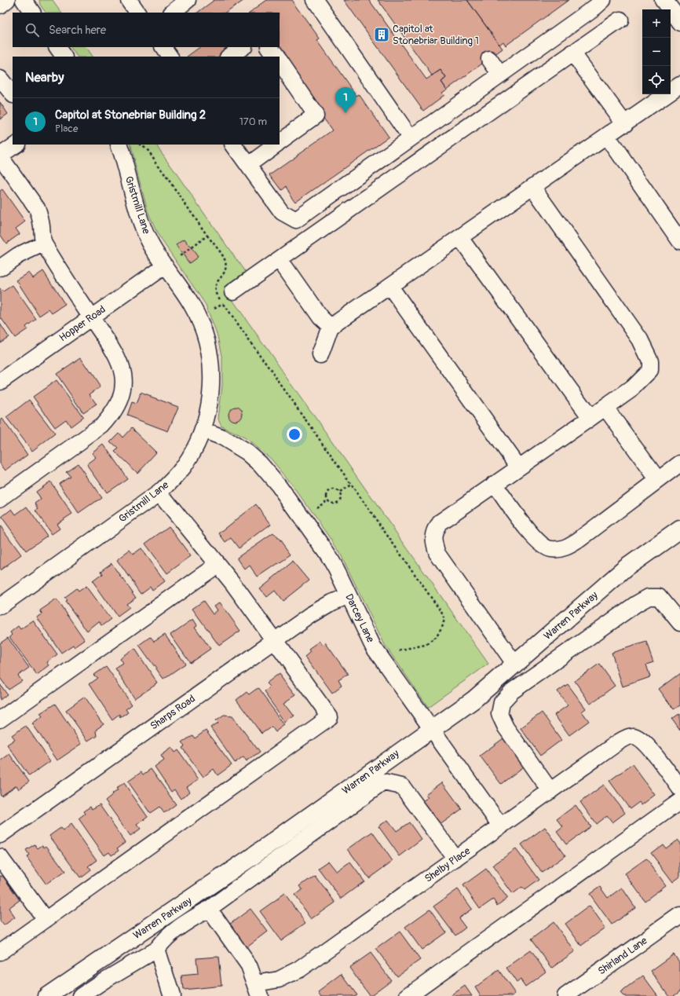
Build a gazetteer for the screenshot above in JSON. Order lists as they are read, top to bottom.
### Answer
{
  "streets": {
    "main road": ["Warren Parkway"],
    "street": [
      "Gristmill Lane",
      "Hopper Road",
      "Darcey Lane",
      "Sharps Road",
      "Shelby Place",
      "Shirland Lane"
    ]
  },
  "crossings": [
    ["Gristmill Lane", "Hopper Road"],
    ["Gristmill Lane", "Darcey Lane"],
    ["Warren Parkway", "Darcey Lane"],
    ["Darcey Lane", "Sharps Road"],
    ["Darcey Lane", "Shelby Place"]
  ],
  "places": {
    "building": ["Capitol at Stonebriar Building 1"]
  },
  "page": {
    "map_buttons": ["+", "−"],
    "search": "Search here",
    "heading": "Nearby",
    "pins": "1",
    "list": [
      {
        "mark": "1",
        "name": "Capitol at Stonebriar Building 2",
        "note": "Place",
        "value": "170 m"
      }
    ]
  }
}
